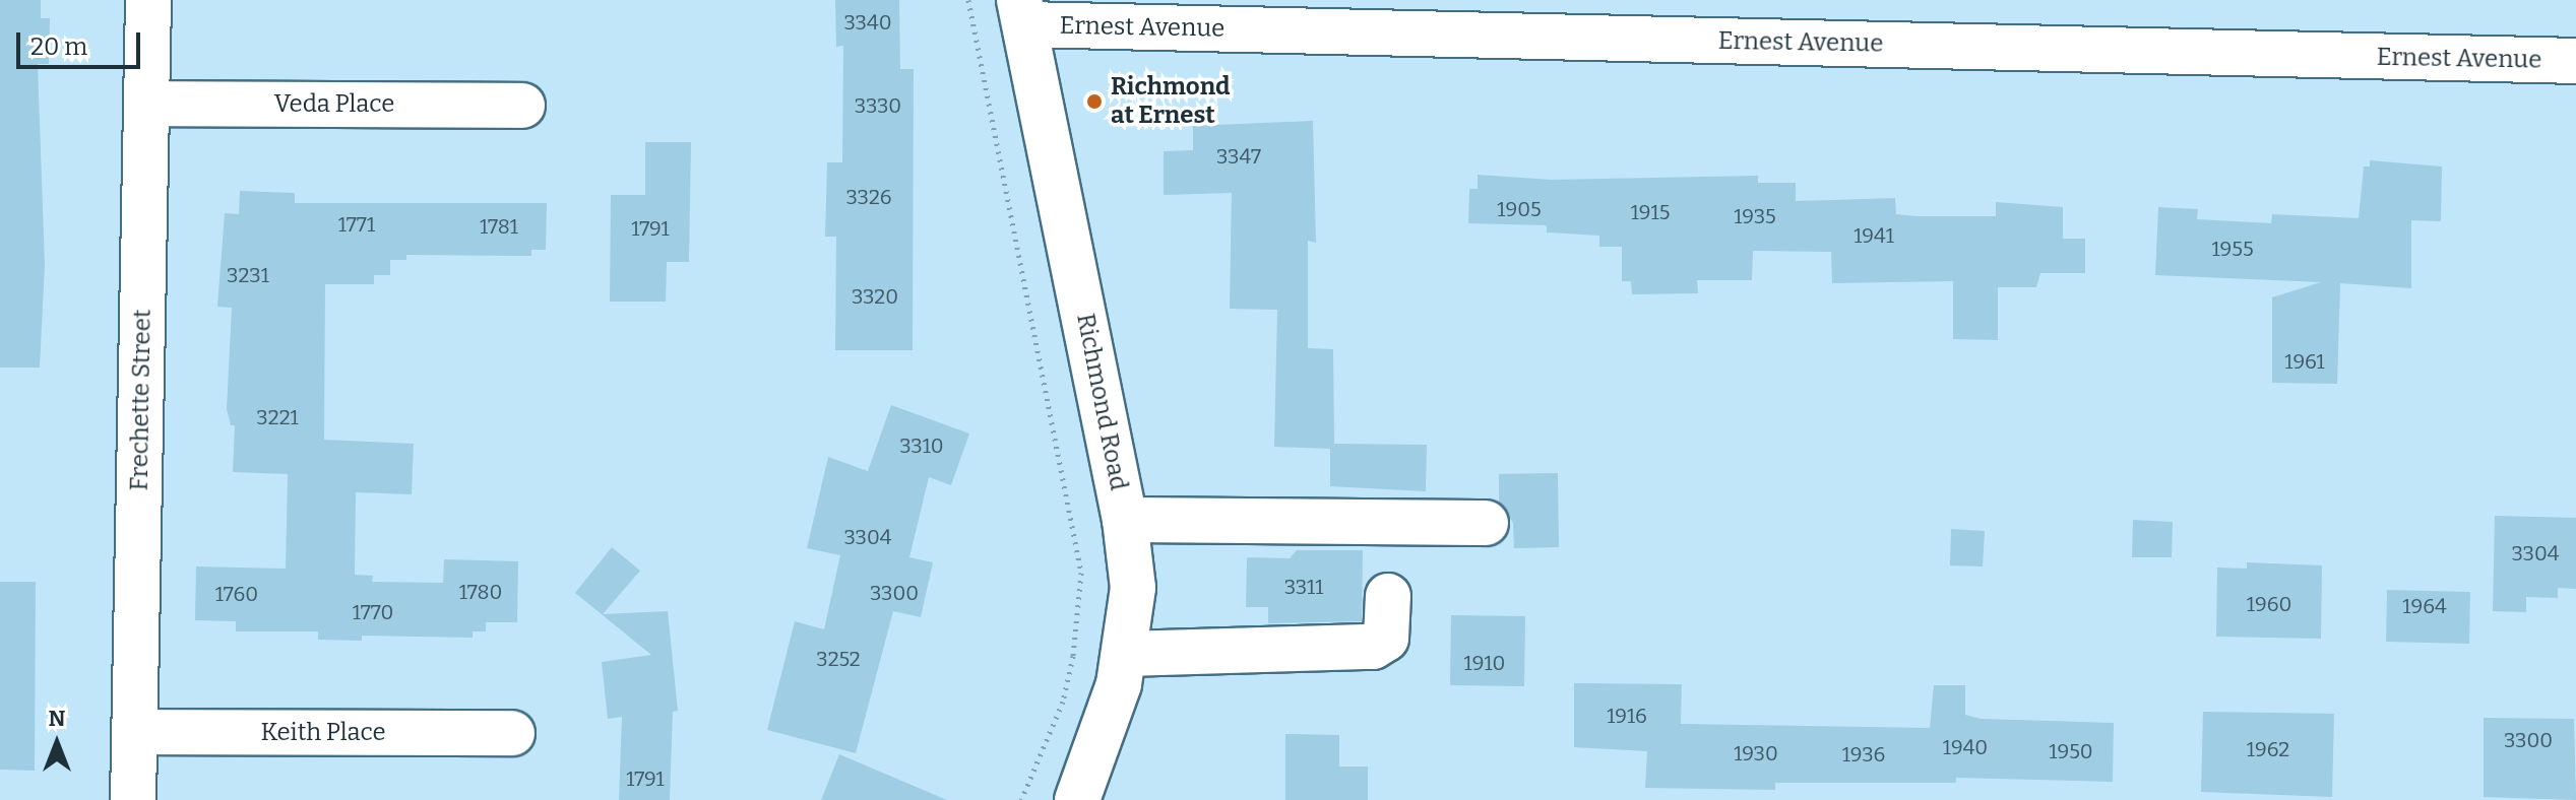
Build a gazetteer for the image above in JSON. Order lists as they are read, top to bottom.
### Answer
{
  "streets": {
    "street": [
      "Ernest Avenue",
      "Veda Place",
      "Frechette Street",
      "Richmond Road",
      "Keith Place"
    ]
  },
  "crossings": [
    ["Ernest Avenue", "Richmond Road"],
    ["Veda Place", "Frechette Street"],
    ["Frechette Street", "Keith Place"]
  ],
  "places": ["Richmond at Ernest"],
  "house_numbers": [
    "3340",
    "3330",
    "3347",
    "3326",
    "1905",
    "1915",
    "1935",
    "1771",
    "1781",
    "1791",
    "1941",
    "1955",
    "3231",
    "3320",
    "1961",
    "3221",
    "3310",
    "3304",
    "3304",
    "3311",
    "1780",
    "3300",
    "1760",
    "1960",
    "1964",
    "1770",
    "3252",
    "1910",
    "1916",
    "3300",
    "1940",
    "1962",
    "1950",
    "1930",
    "1936",
    "1791"
  ],
  "scale_bar": "20 m",
  "north": "top"
}
